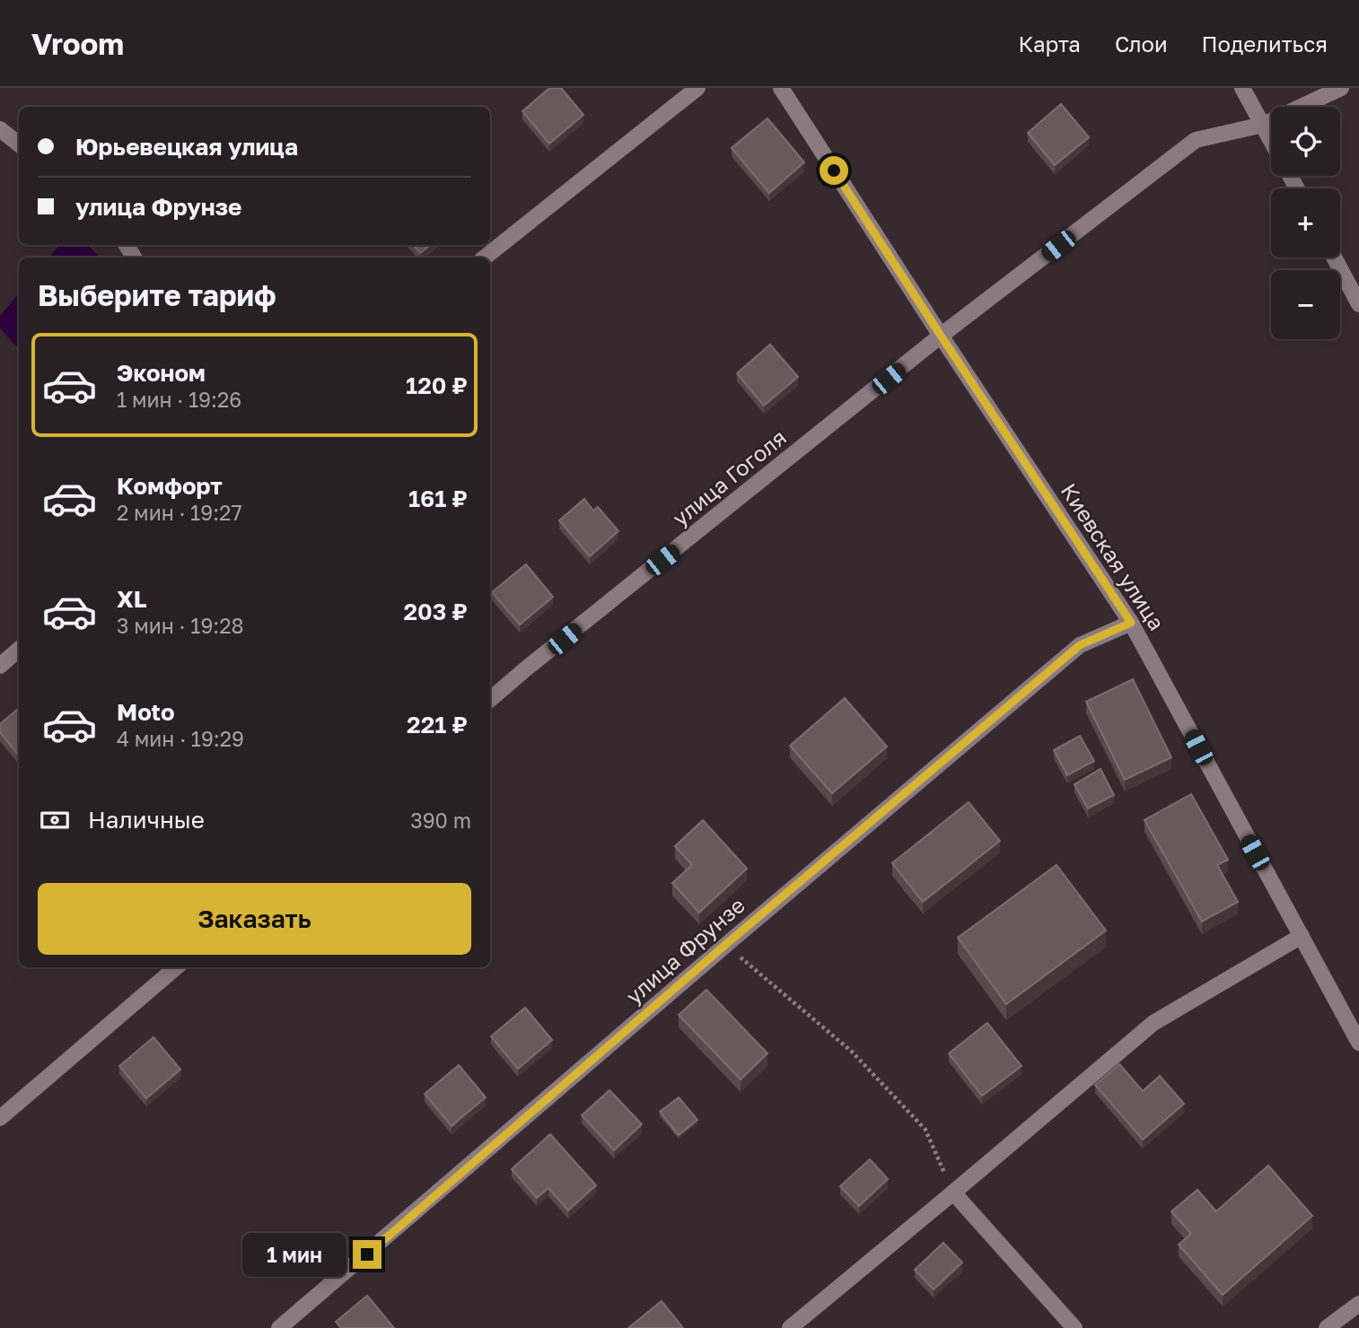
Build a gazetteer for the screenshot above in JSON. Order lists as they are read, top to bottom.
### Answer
{
  "streets": {
    "street": ["улица Гоголя", "Киевская улица", "улица Фрунзе"]
  },
  "crossings": [
    ["улица Гоголя", "Киевская улица"],
    ["Киевская улица", "улица Фрунзе"]
  ],
  "page": {
    "header": "Vroom",
    "nav": ["Карта", "Слои", "Поделиться"],
    "map_buttons": ["+", "−"],
    "banner": ["Юрьевецкая улица", "улица Фрунзе"],
    "heading": "Выберите тариф",
    "list": [
      {
        "name": "Эконом",
        "note": "1 мин · 19:26",
        "value": "120 ₽"
      },
      {
        "name": "Комфорт",
        "note": "2 мин · 19:27",
        "value": "161 ₽"
      },
      {
        "name": "XL",
        "note": "3 мин · 19:28",
        "value": "203 ₽"
      },
      {
        "name": "Moto",
        "note": "4 мин · 19:29",
        "value": "221 ₽"
      }
    ],
    "pay": ["Наличные", "390 m"],
    "buttons": "Заказать",
    "bubble": "1 мин"
  }
}
